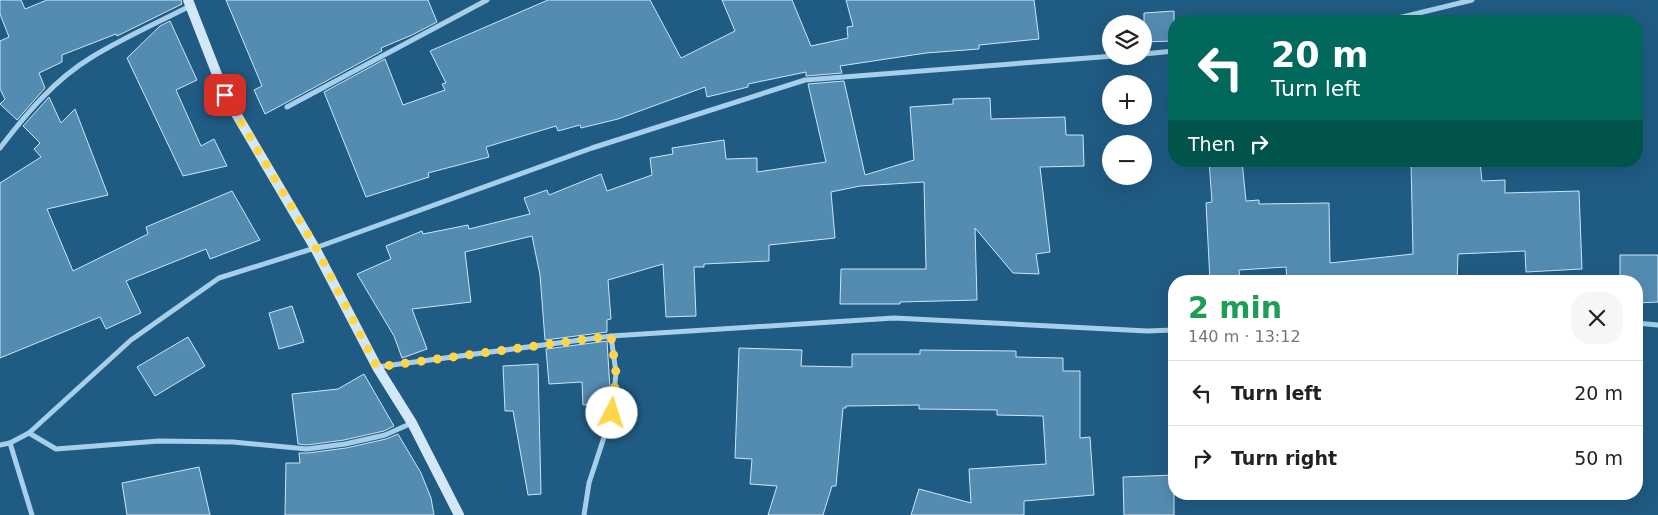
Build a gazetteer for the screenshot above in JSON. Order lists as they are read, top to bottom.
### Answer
{
  "page": {
    "map_buttons": ["+", "−"],
    "turn": ["20 m", "Turn left"],
    "then": "Then",
    "heading": ["2 min", "140 m · 13:12"],
    "list": [
      {
        "name": "Turn left",
        "value": "20 m"
      },
      {
        "name": "Turn right",
        "value": "50 m"
      }
    ]
  }
}
